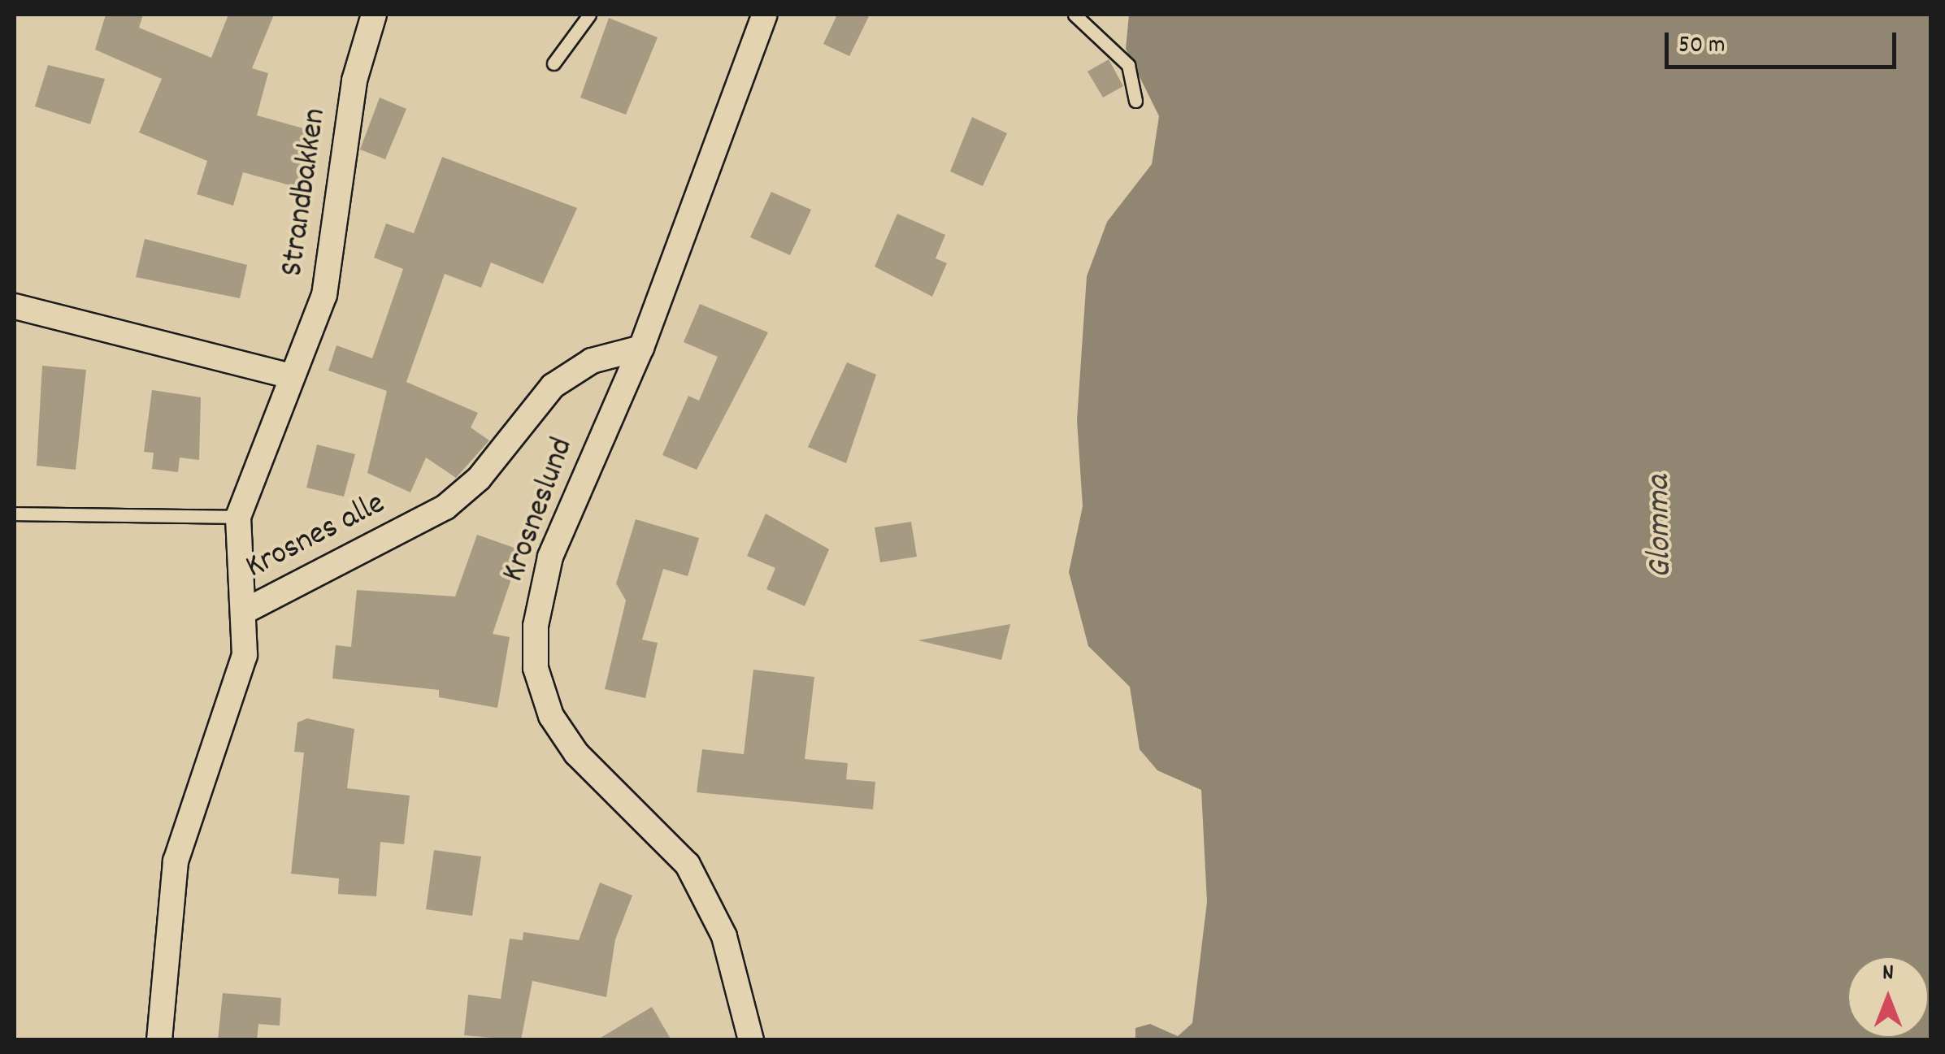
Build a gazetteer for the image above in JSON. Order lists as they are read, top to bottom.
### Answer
{
  "streets": {
    "street": ["Strandbakken", "Krosneslund", "Krosnes alle"]
  },
  "crossings": [
    ["Strandbakken", "Krosnes alle"],
    ["Krosneslund", "Krosnes alle"]
  ],
  "water": ["Glomma"],
  "scale_bar": "50 m",
  "north": "top"
}
